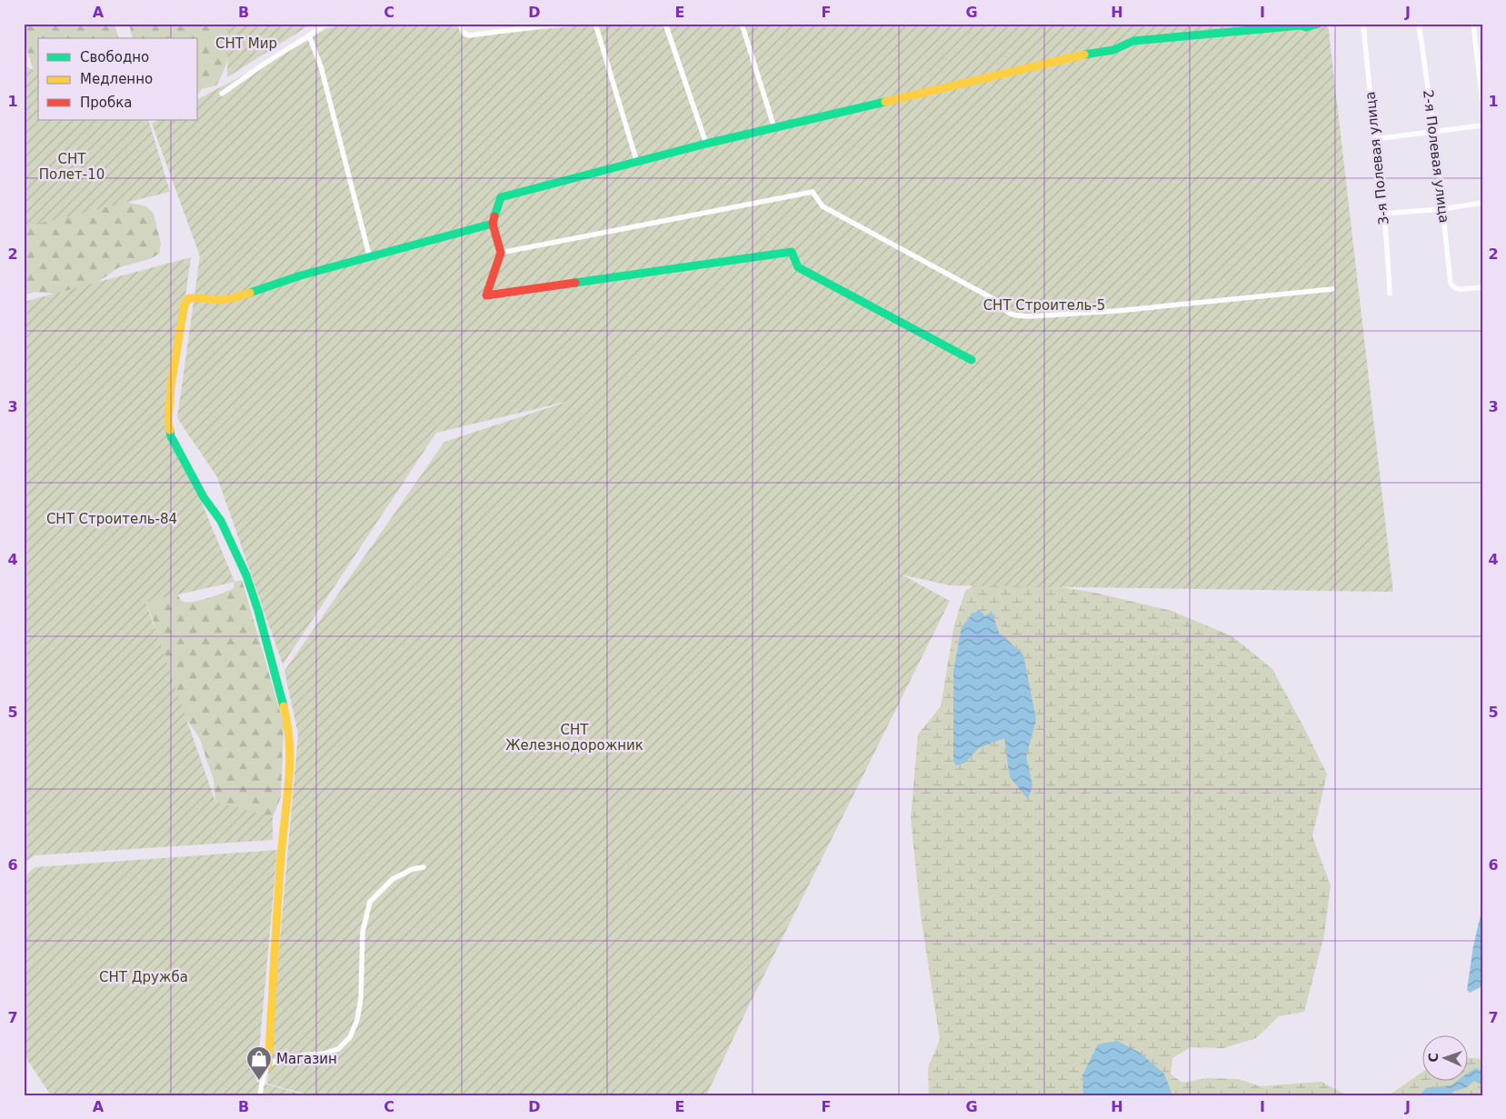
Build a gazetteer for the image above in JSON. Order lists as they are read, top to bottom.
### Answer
{
  "streets": {
    "street": ["2-я Полевая улица", "3-я Полевая улица"]
  },
  "parks": [
    "СНТ Мир",
    "СНТ Полет-10",
    "СНТ Строитель-5",
    "СНТ Строитель-84",
    "СНТ Железнодорожник",
    "СНТ Дружба"
  ],
  "places": {
    "shop": ["Магазин"]
  },
  "legend": ["Свободно", "Медленно", "Пробка"],
  "north": "left",
  "grid": {
    "columns": [
      "A",
      "B",
      "C",
      "D",
      "E",
      "F",
      "G",
      "H",
      "I",
      "J"
    ],
    "rows": [
      "1",
      "2",
      "3",
      "4",
      "5",
      "6",
      "7"
    ]
  }
}
